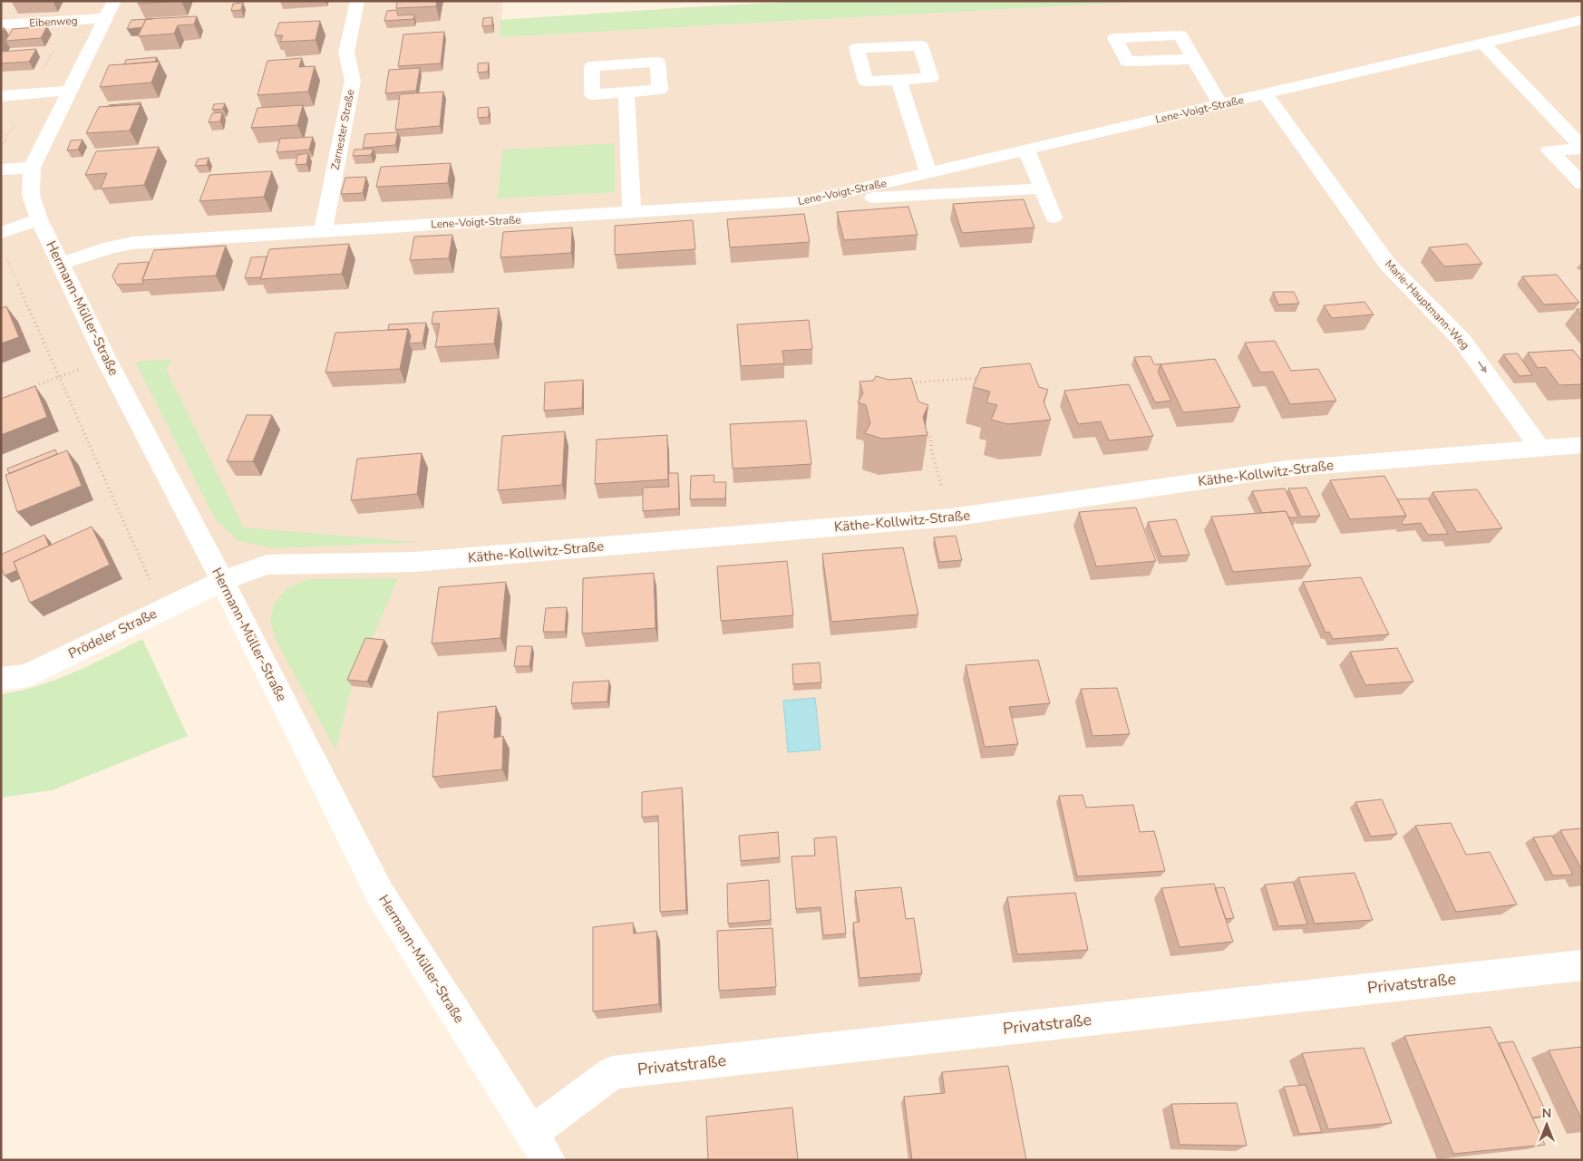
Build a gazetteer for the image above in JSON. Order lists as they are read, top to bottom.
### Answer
{
  "streets": {
    "street": [
      "Eibenweg",
      "Lene-Voigt-Straße",
      "Zarnester Straße",
      "Marie-Hauptmann-Weg",
      "Hermann-Müller-Straße",
      "Käthe-Kollwitz-Straße",
      "Prödeler Straße",
      "Privatstraße"
    ]
  },
  "crossings": [
    ["Eibenweg", "Hermann-Müller-Straße"],
    ["Lene-Voigt-Straße", "Zarnester Straße"],
    ["Lene-Voigt-Straße", "Marie-Hauptmann-Weg"],
    ["Lene-Voigt-Straße", "Hermann-Müller-Straße"],
    ["Marie-Hauptmann-Weg", "Käthe-Kollwitz-Straße"],
    ["Hermann-Müller-Straße", "Käthe-Kollwitz-Straße"],
    ["Hermann-Müller-Straße", "Prödeler Straße"],
    ["Hermann-Müller-Straße", "Privatstraße"],
    ["Käthe-Kollwitz-Straße", "Prödeler Straße"]
  ],
  "north": "top"
}
